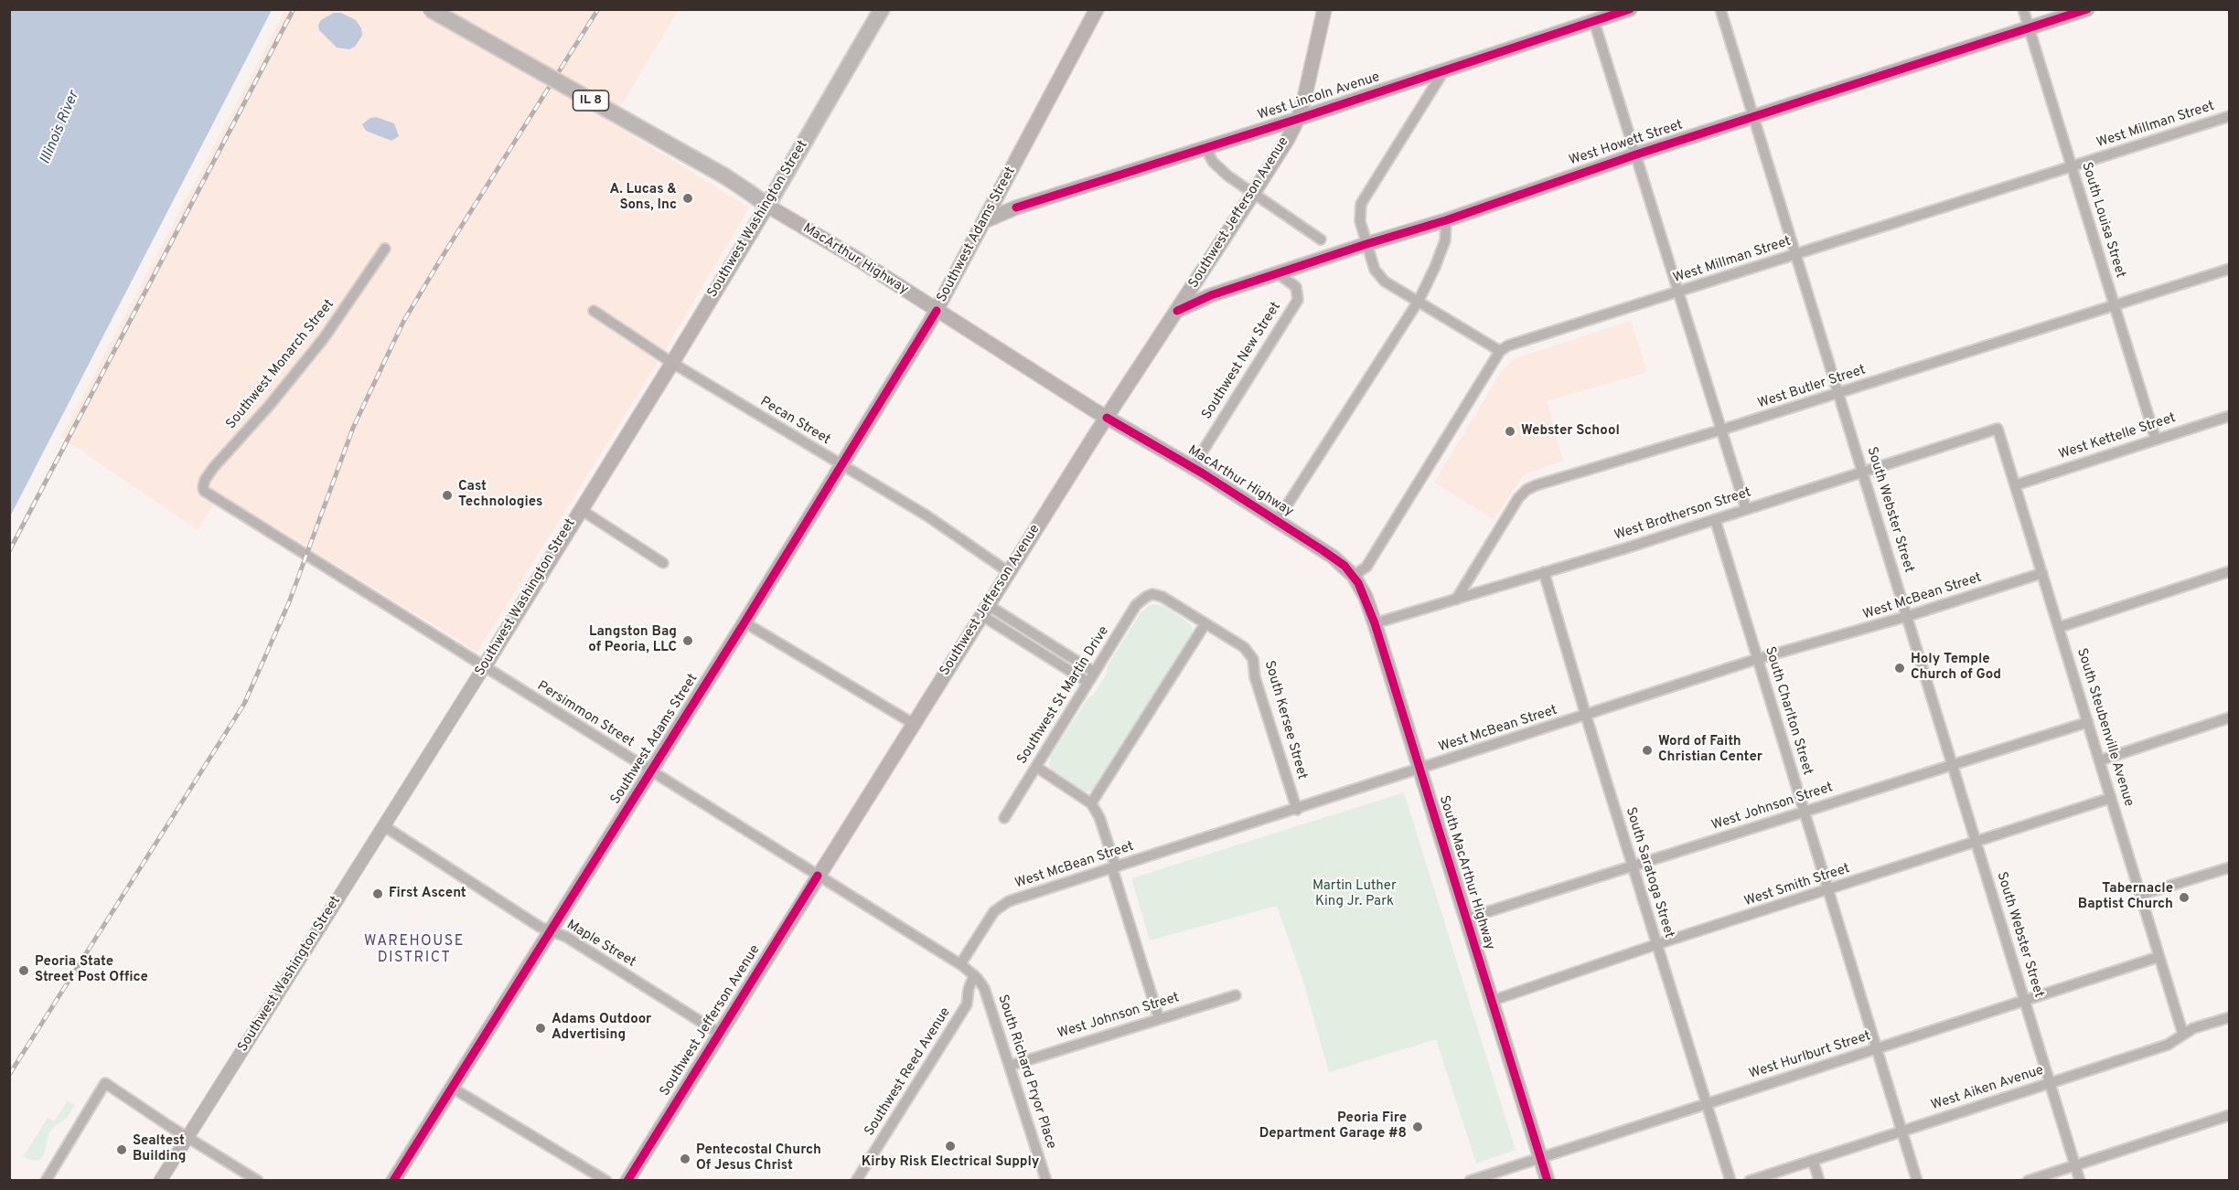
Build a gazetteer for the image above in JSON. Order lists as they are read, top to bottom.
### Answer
{
  "streets": {
    "main road": [
      "West Lincoln Avenue",
      "IL 8",
      "West Howett Street",
      "Southwest Jefferson Avenue",
      "Southwest Washington Street",
      "Southwest Adams Street",
      "MacArthur Highway",
      "South MacArthur Highway"
    ],
    "street": [
      "West Millman Street",
      "South Louisa Street",
      "Southwest New Street",
      "Southwest Monarch Street",
      "West Butler Street",
      "Pecan Street",
      "West Kettelle Street",
      "South Webster Street",
      "West Brotherson Street",
      "West McBean Street",
      "Southwest St Martin Drive",
      "South Charlton Street",
      "Persimmon Street",
      "South Kersee Street",
      "South Steubenville Avenue",
      "West Johnson Street",
      "South Saratoga Street",
      "West Smith Street",
      "Maple Street",
      "West Hurlburt Street",
      "Southwest Reed Avenue",
      "South Richard Pryor Place",
      "West Aiken Avenue"
    ]
  },
  "crossings": [
    ["West Lincoln Avenue", "Southwest Jefferson Avenue"],
    ["West Lincoln Avenue", "Southwest Adams Street"],
    ["West Millman Street", "South Louisa Street"],
    ["West Millman Street", "South Webster Street"],
    ["West Howett Street", "Southwest Jefferson Avenue"],
    ["West Howett Street", "South Louisa Street"],
    ["West Howett Street", "Southwest New Street"],
    ["West Howett Street", "South Webster Street"],
    ["Southwest Jefferson Avenue", "MacArthur Highway"],
    ["Southwest Jefferson Avenue", "Pecan Street"],
    ["Southwest Jefferson Avenue", "Persimmon Street"],
    ["Southwest Jefferson Avenue", "Maple Street"],
    ["Southwest Washington Street", "MacArthur Highway"],
    ["Southwest Washington Street", "Pecan Street"],
    ["Southwest Washington Street", "Persimmon Street"],
    ["Southwest Washington Street", "Maple Street"],
    ["South Louisa Street", "West Butler Street"],
    ["South Louisa Street", "West Kettelle Street"],
    ["Southwest Adams Street", "MacArthur Highway"],
    ["Southwest Adams Street", "Pecan Street"],
    ["Southwest Adams Street", "Persimmon Street"],
    ["Southwest Adams Street", "Maple Street"],
    ["MacArthur Highway", "Southwest New Street"],
    ["MacArthur Highway", "South MacArthur Highway"],
    ["Southwest Monarch Street", "Persimmon Street"],
    ["West Butler Street", "South Webster Street"],
    ["West Butler Street", "West Brotherson Street"],
    ["West Kettelle Street", "South Steubenville Avenue"],
    ["South Webster Street", "West Brotherson Street"],
    ["South Webster Street", "West McBean Street"],
    ["South Webster Street", "West Johnson Street"],
    ["South Webster Street", "West Smith Street"],
    ["South Webster Street", "West Hurlburt Street"],
    ["South Webster Street", "West Aiken Avenue"],
    ["West Brotherson Street", "South Charlton Street"],
    ["West Brotherson Street", "South Steubenville Avenue"],
    ["West Brotherson Street", "South MacArthur Highway"],
    ["West Brotherson Street", "South Saratoga Street"],
    ["West McBean Street", "South Charlton Street"],
    ["West McBean Street", "Persimmon Street"],
    ["West McBean Street", "South Kersee Street"],
    ["West McBean Street", "South Steubenville Avenue"],
    ["West McBean Street", "South MacArthur Highway"],
    ["West McBean Street", "South Saratoga Street"],
    ["Southwest St Martin Drive", "South Kersee Street"],
    ["South Charlton Street", "West Johnson Street"],
    ["South Charlton Street", "West Smith Street"],
    ["South Charlton Street", "West Hurlburt Street"],
    ["South Charlton Street", "West Aiken Avenue"],
    ["Persimmon Street", "Southwest Reed Avenue"],
    ["Persimmon Street", "South Richard Pryor Place"],
    ["South Steubenville Avenue", "West Johnson Street"],
    ["South Steubenville Avenue", "West Smith Street"],
    ["South Steubenville Avenue", "West Hurlburt Street"],
    ["South Steubenville Avenue", "West Aiken Avenue"],
    ["West Johnson Street", "South MacArthur Highway"],
    ["West Johnson Street", "South Saratoga Street"],
    ["West Johnson Street", "South Richard Pryor Place"],
    ["South MacArthur Highway", "West Smith Street"],
    ["South MacArthur Highway", "West Hurlburt Street"],
    ["South Saratoga Street", "West Smith Street"],
    ["South Saratoga Street", "West Hurlburt Street"],
    ["Southwest Reed Avenue", "South Richard Pryor Place"]
  ],
  "districts": ["WAREHOUSE DISTRICT"],
  "water": ["Illinois River"],
  "parks": ["Martin Luther King Jr. Park"],
  "places": [
    "A. Lucas & Sons, Inc",
    "Webster School",
    "Cast Technologies",
    "Langston Bag of Peoria, LLC",
    "Holy Temple Church of God",
    "Word of Faith Christian Center",
    "First Ascent",
    "Tabernacle Baptist Church",
    "Peoria State Street Post Office",
    "Adams Outdoor Advertising",
    "Peoria Fire Department Garage #8",
    "Kirby Risk Electrical Supply",
    "Sealtest Building",
    "Pentecostal Church Of Jesus Christ"
  ]
}
